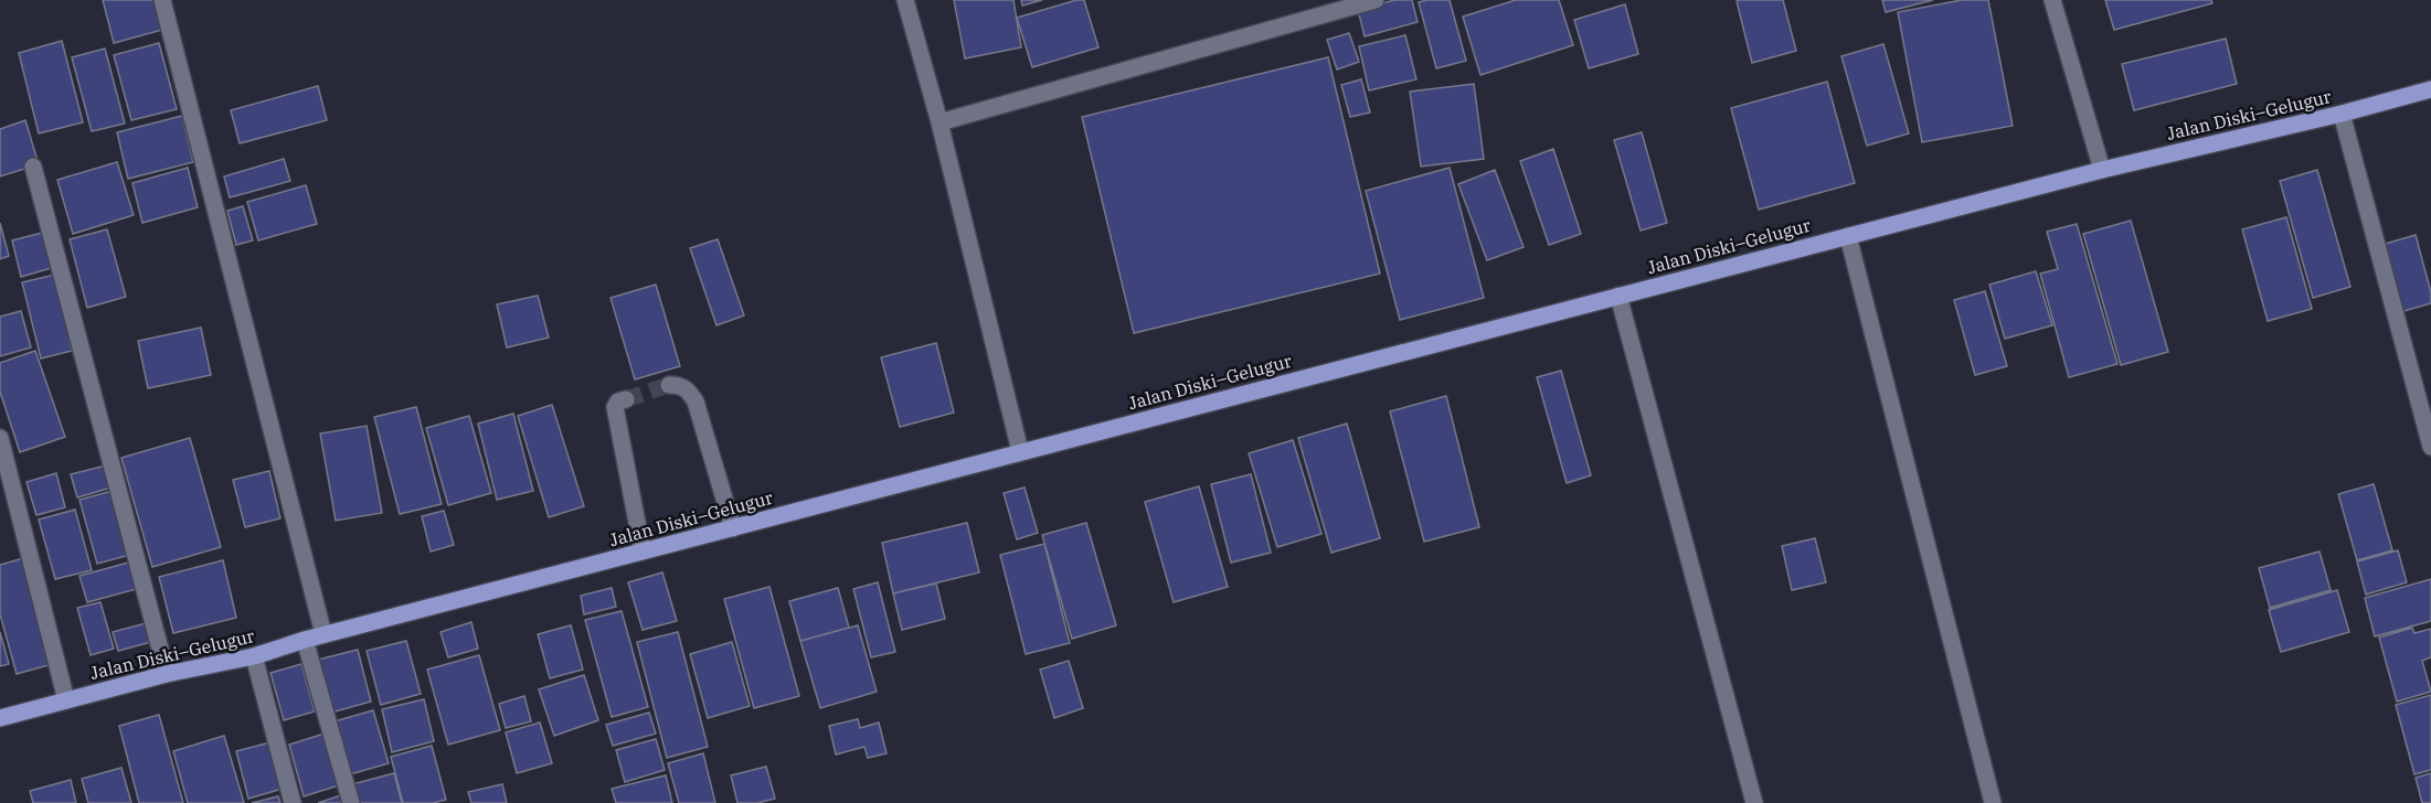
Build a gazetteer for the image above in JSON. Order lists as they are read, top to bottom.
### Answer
{
  "streets": {
    "main road": ["Jalan Diski–Gelugur"]
  }
}
